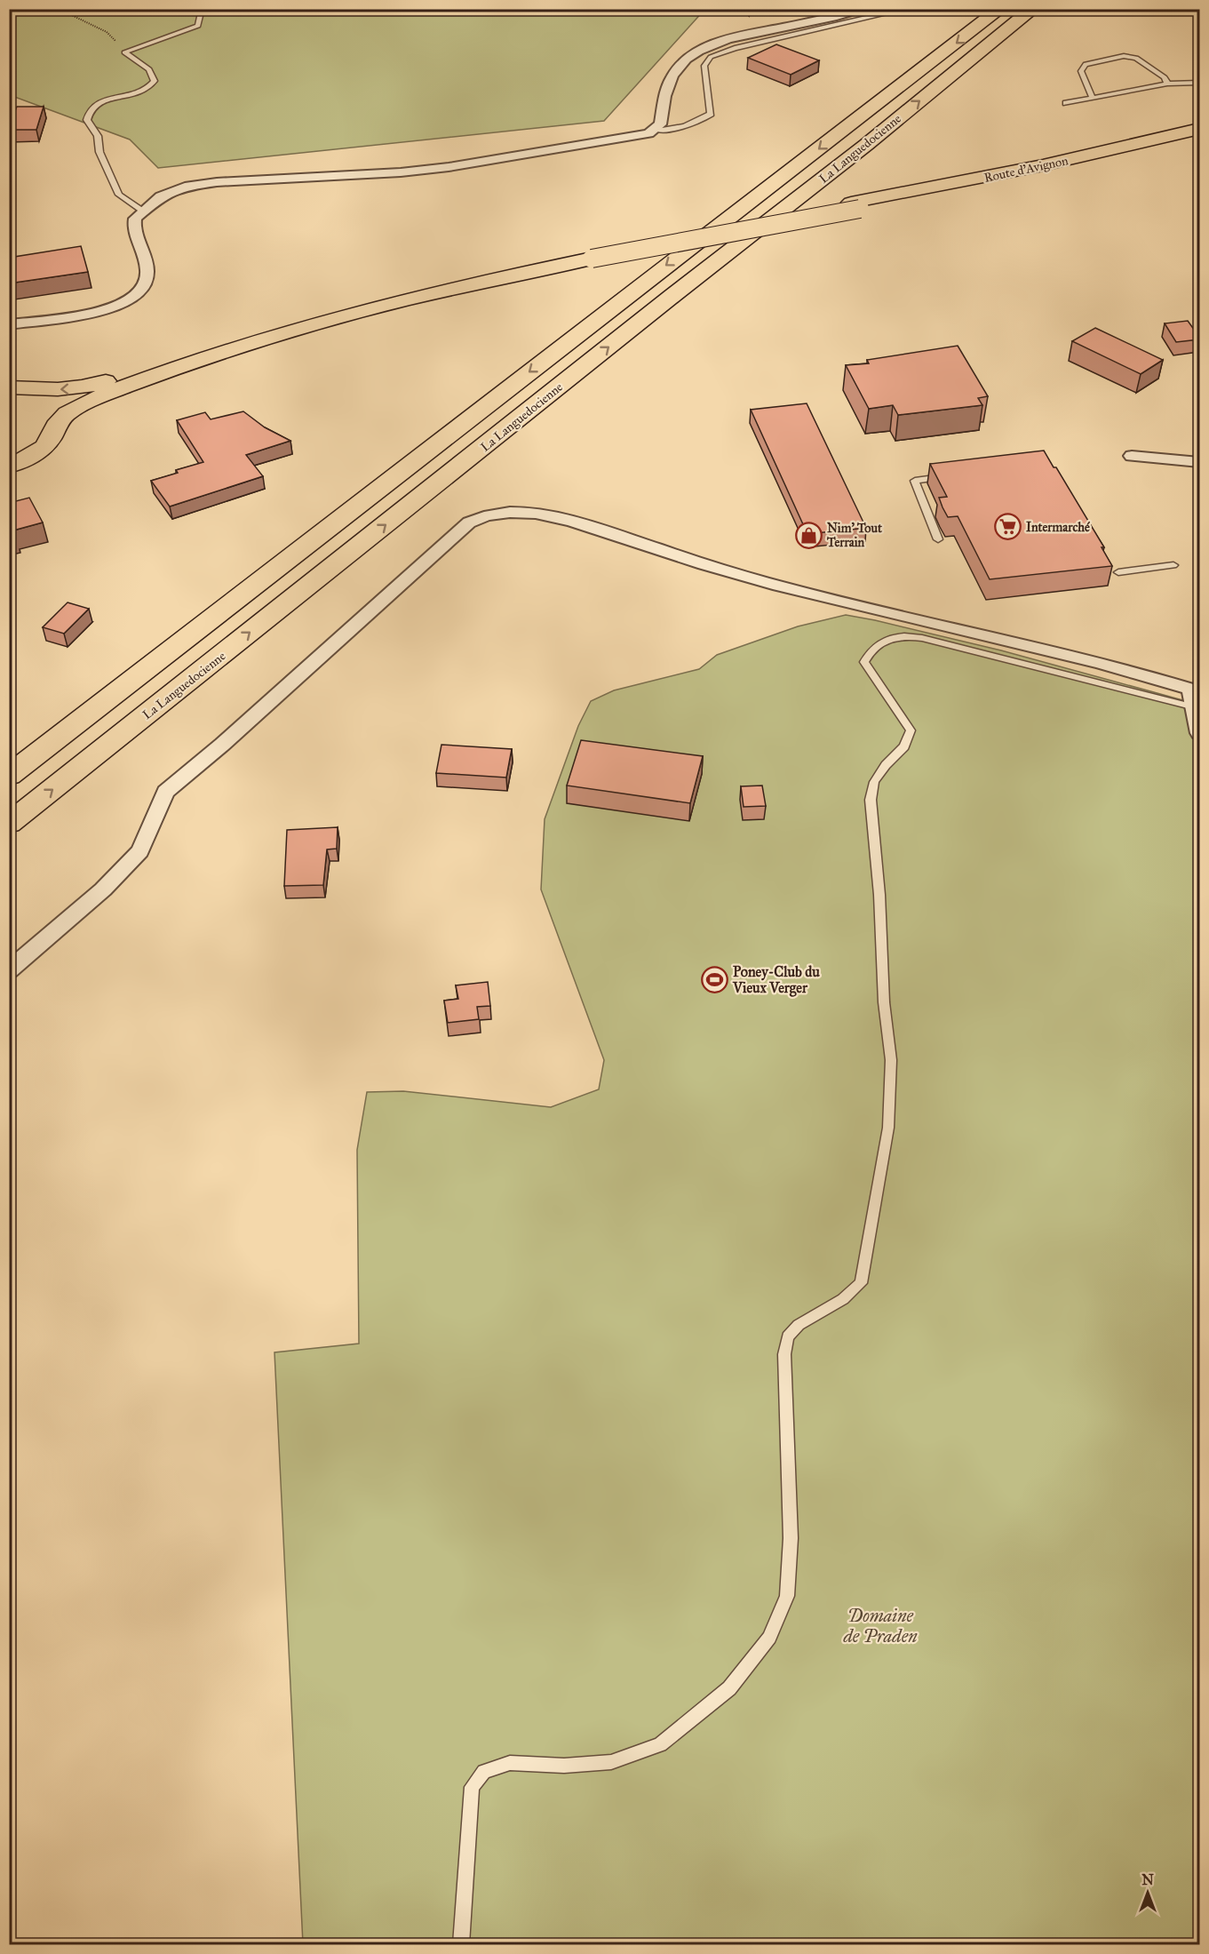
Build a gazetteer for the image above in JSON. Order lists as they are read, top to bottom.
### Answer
{
  "streets": {
    "main road": ["La Languedocienne", "Route d'Avignon"]
  },
  "parks": ["Domaine de Praden"],
  "places": {
    "supermarket": ["Intermarché"],
    "shop": ["Nim' Tout Terrain"],
    "sports": ["Poney-Club du Vieux Verger"]
  },
  "north": "top"
}
